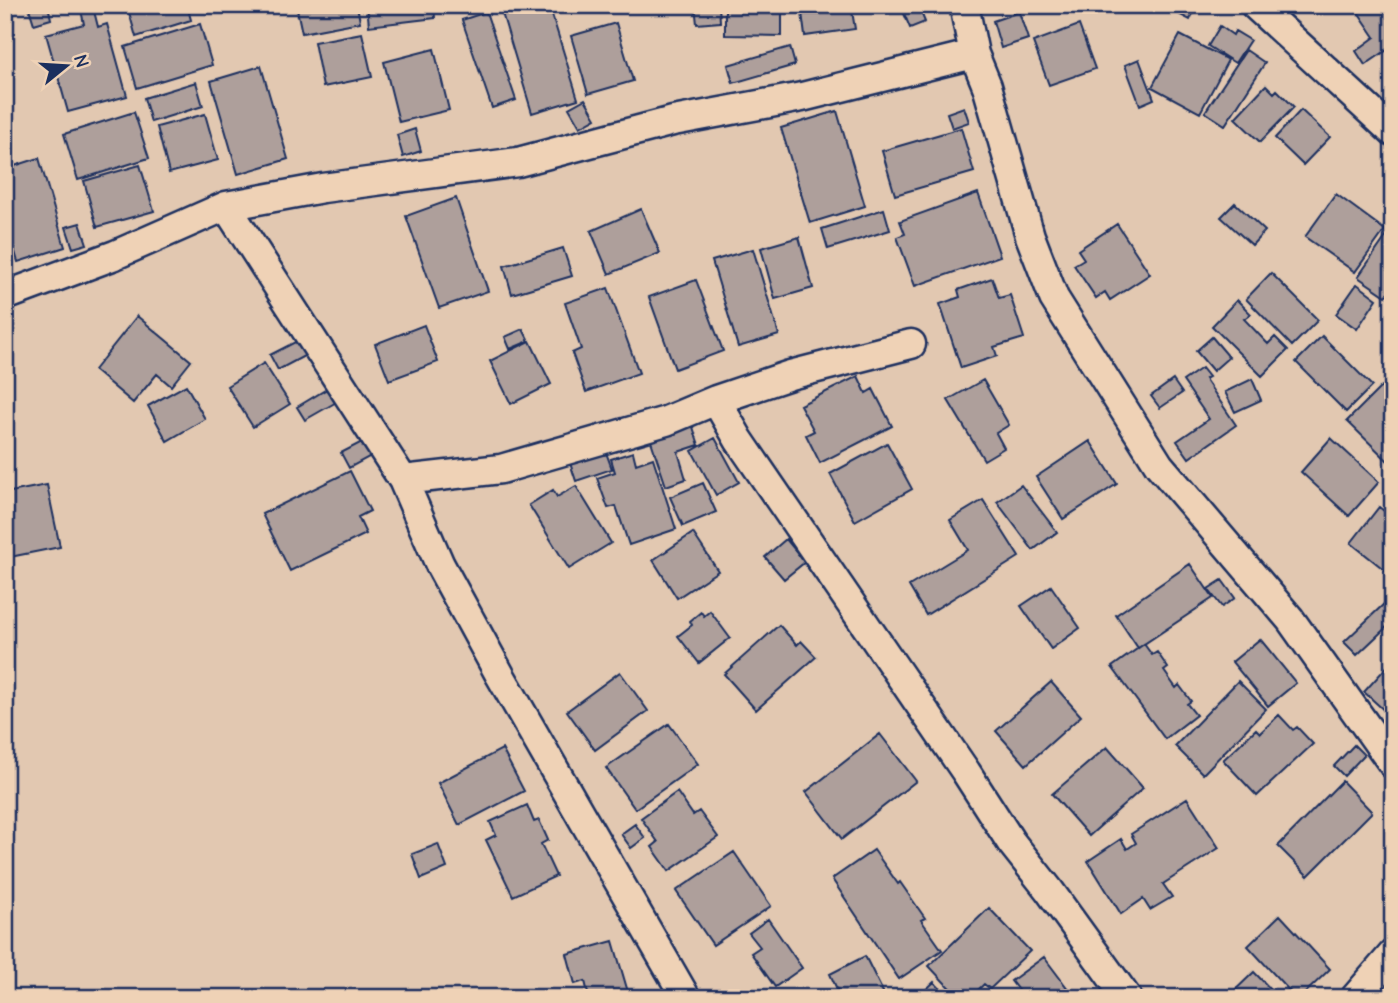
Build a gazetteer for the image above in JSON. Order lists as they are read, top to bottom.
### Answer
{
  "north": "right"
}
